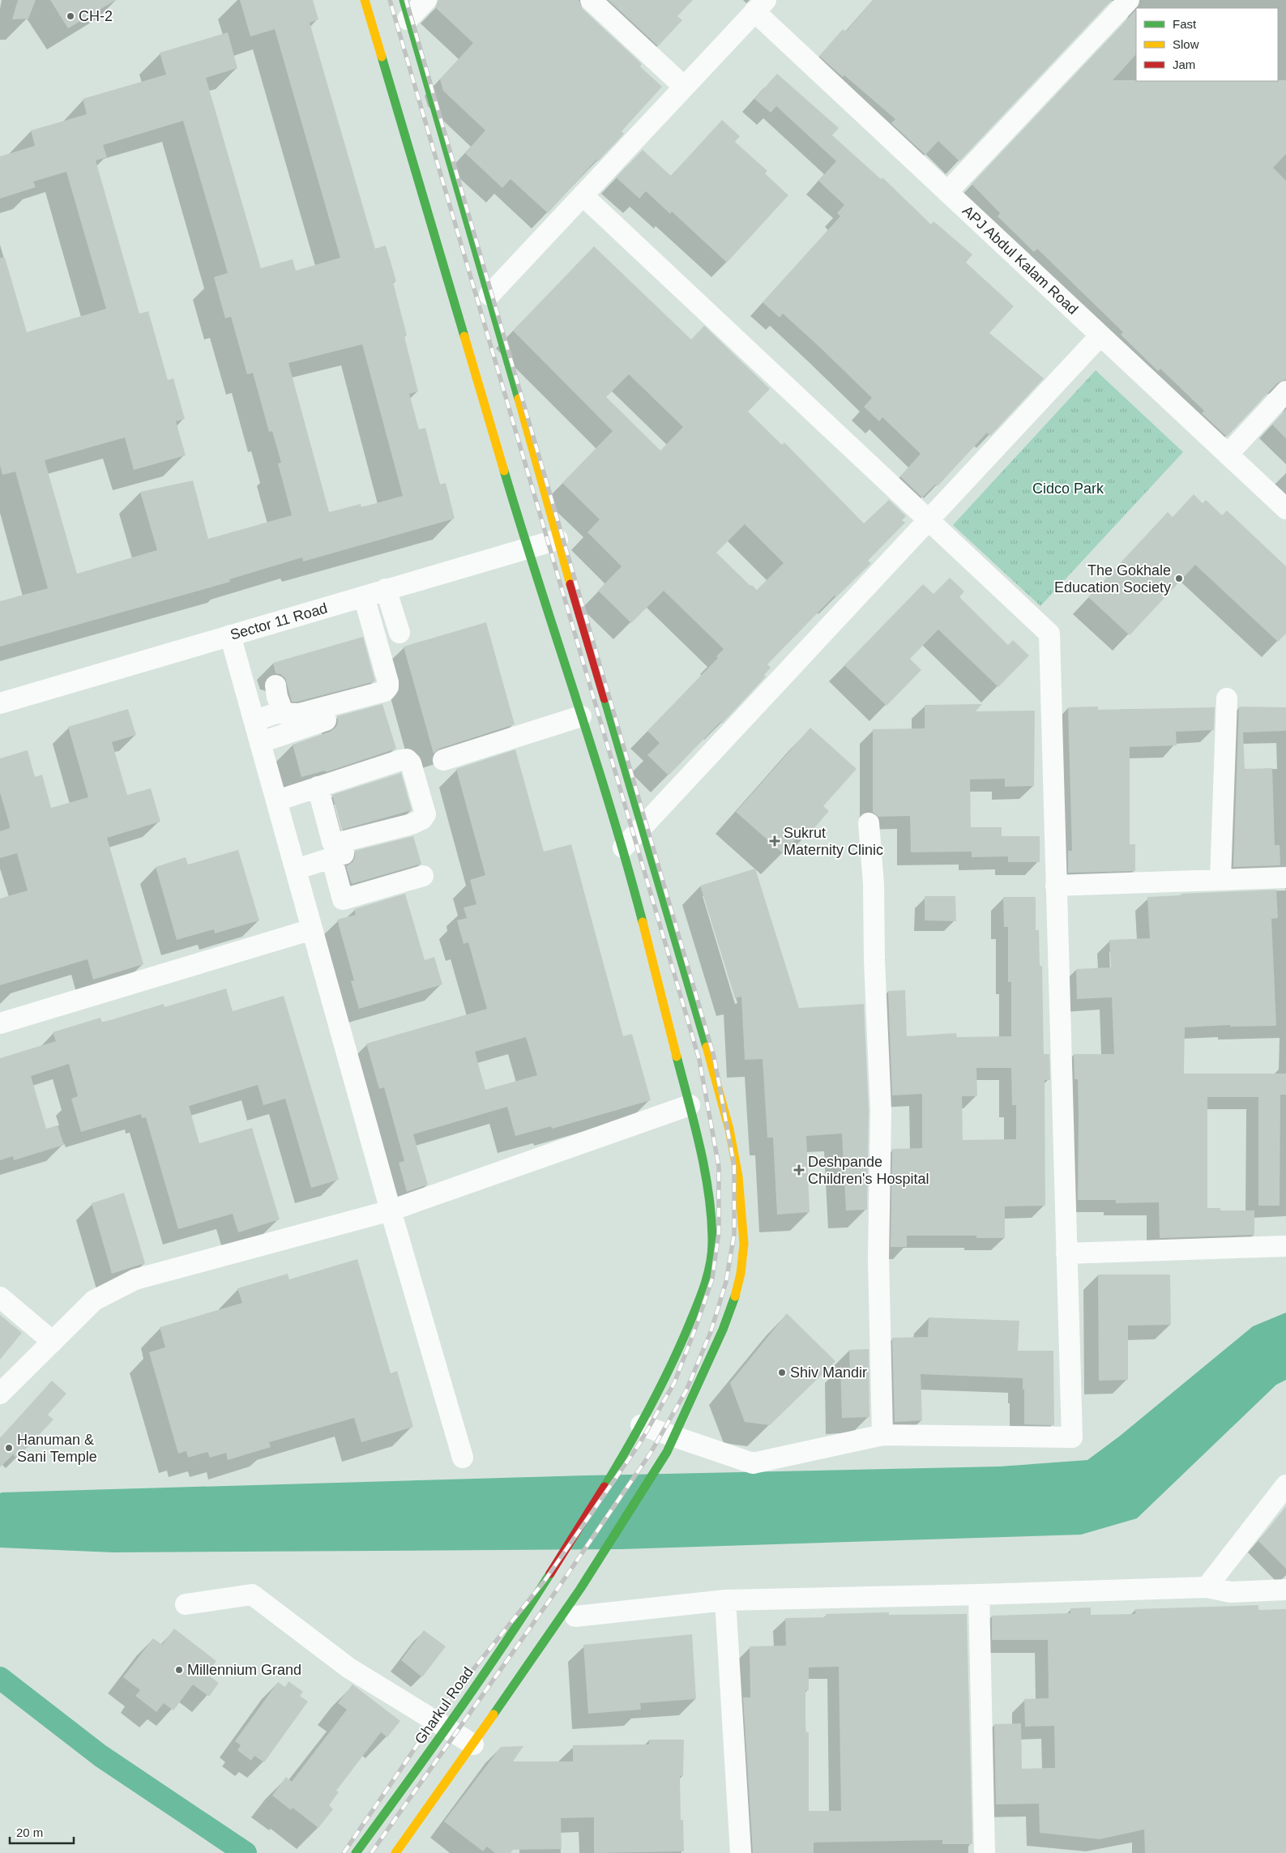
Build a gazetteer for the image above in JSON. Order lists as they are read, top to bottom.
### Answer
{
  "streets": {
    "main road": ["Gharkul Road"],
    "street": ["APJ Abdul Kalam Road", "Sector 11 Road"]
  },
  "crossings": [
    ["Sector 11 Road", "Gharkul Road"]
  ],
  "parks": ["Cidco Park"],
  "places": {
    "other": [
      "CH-2",
      "The Gokhale Education Society",
      "Shiv Mandir",
      "Hanuman & Sani Temple",
      "Millennium Grand"
    ],
    "health": ["Sukrut Maternity Clinic", "Deshpande Children's Hospital"]
  },
  "legend": ["Fast", "Slow", "Jam"],
  "scale_bar": "20 m"
}
